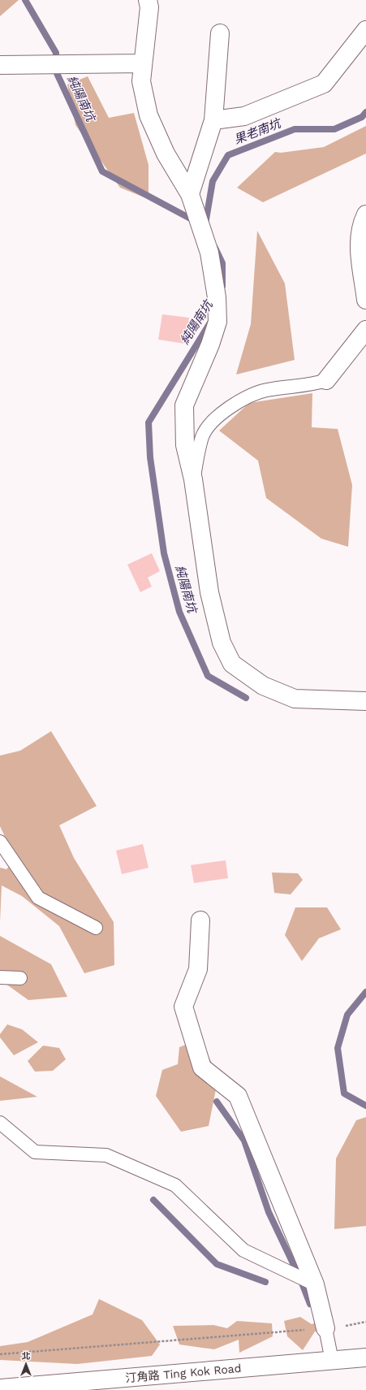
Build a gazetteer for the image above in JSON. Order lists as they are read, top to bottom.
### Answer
{
  "streets": {
    "street": ["汀角路 Ting Kok Road"]
  },
  "water": ["純陽南坑", "果老南坑"],
  "north": "top"
}
